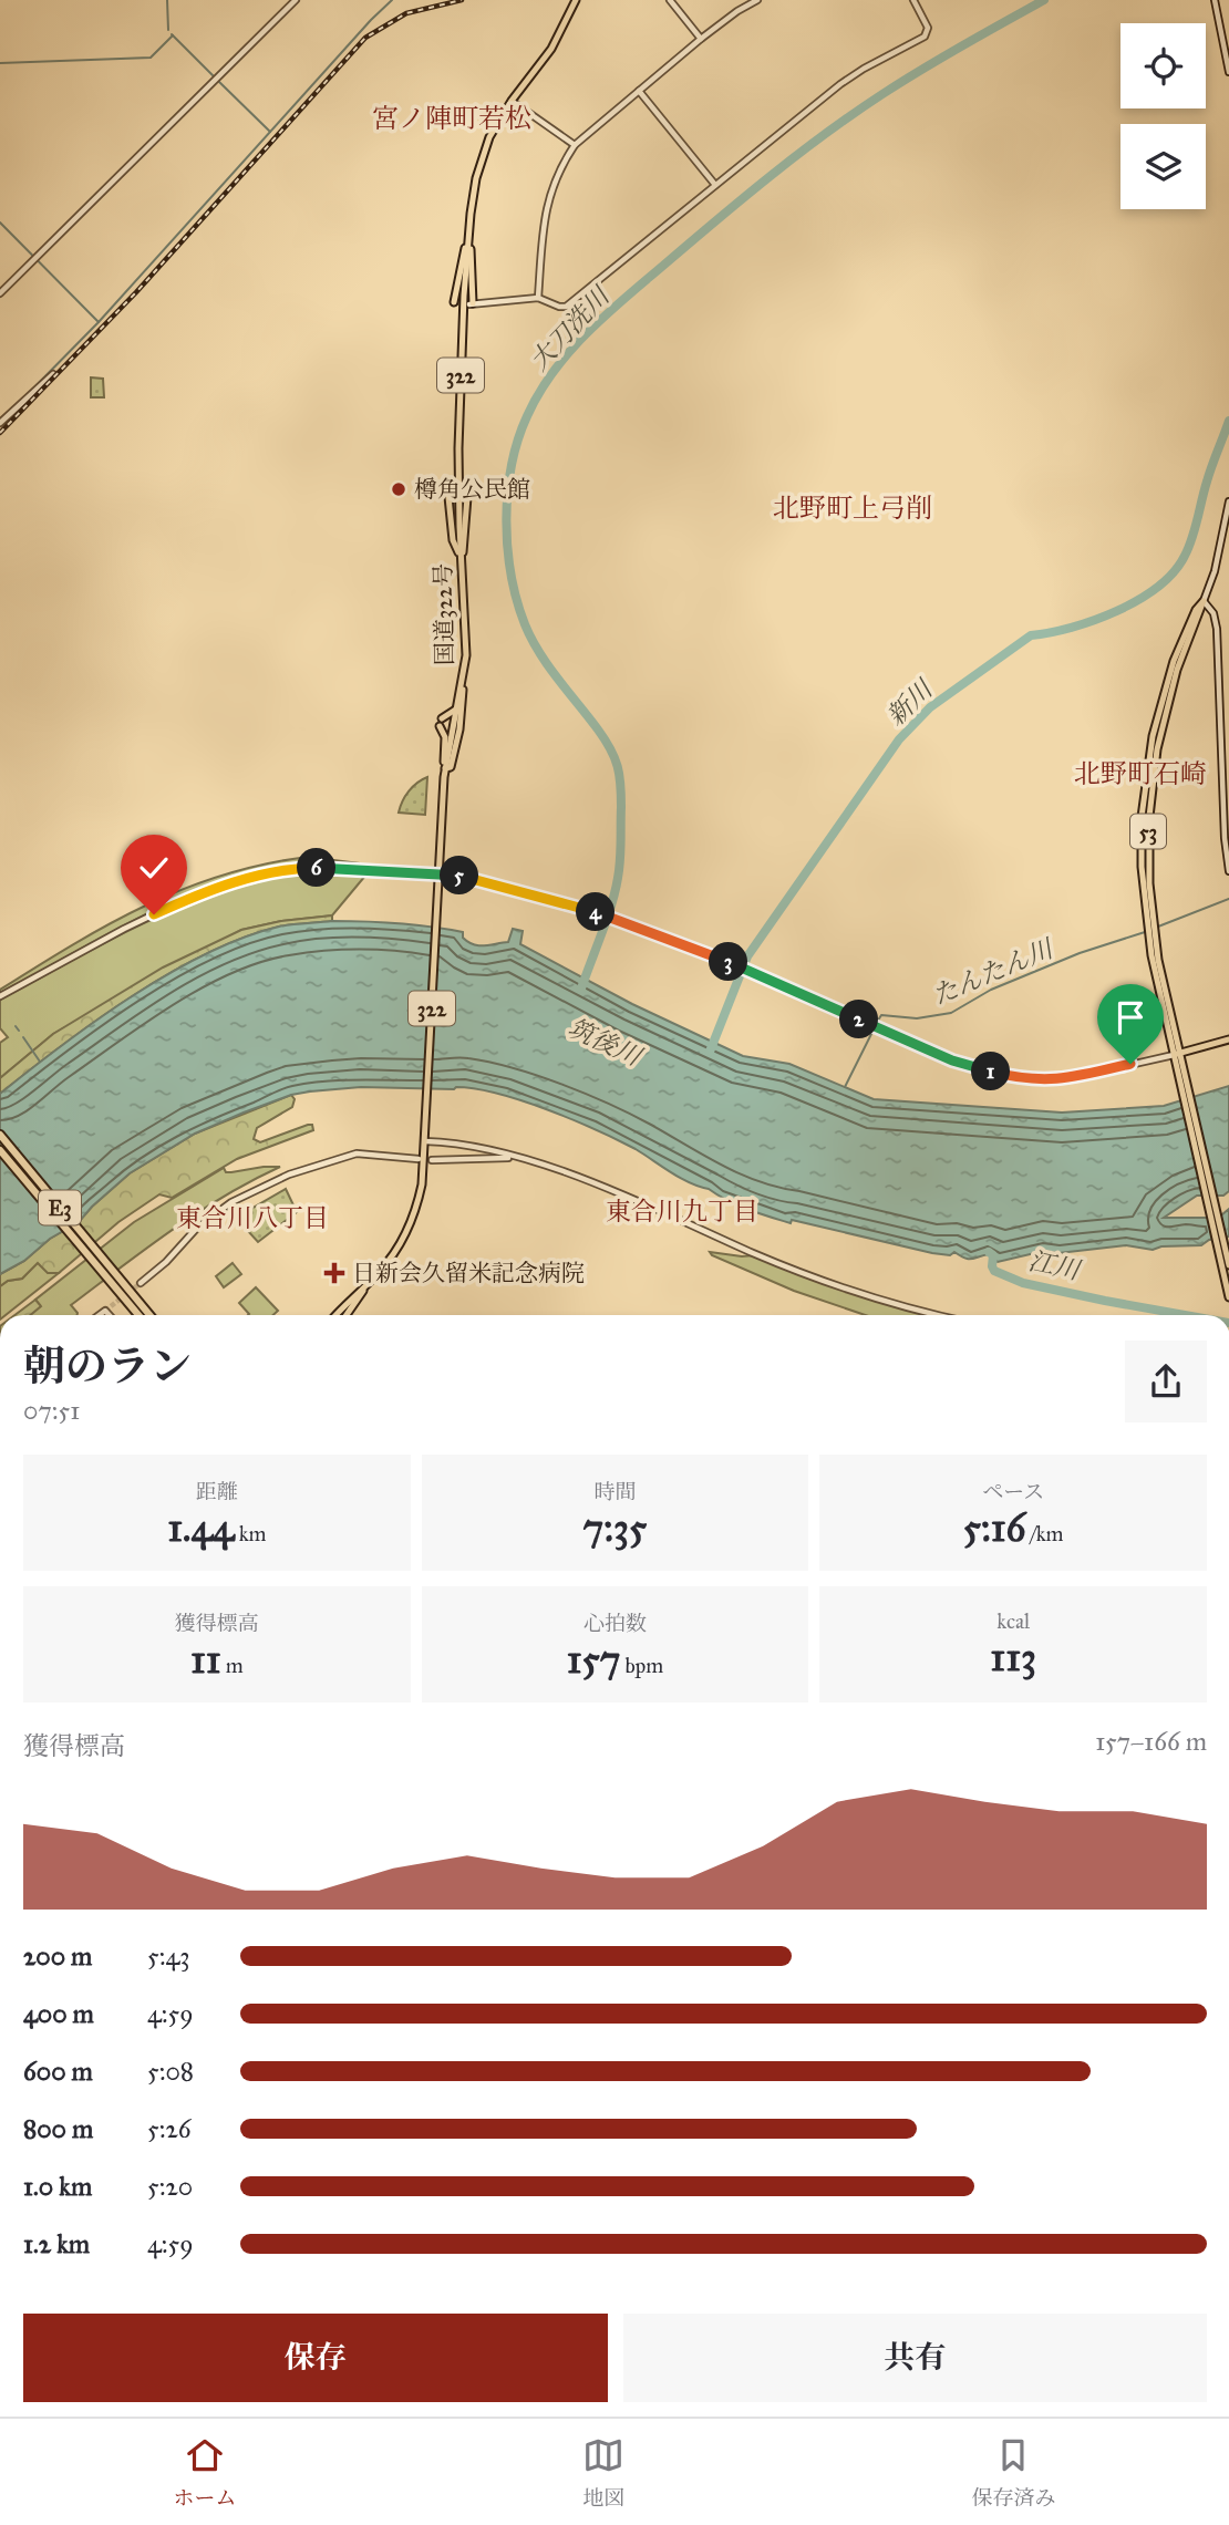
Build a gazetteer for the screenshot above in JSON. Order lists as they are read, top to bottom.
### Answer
{
  "streets": {
    "highway": ["E3"],
    "main road": ["322", "国道322号", "53"]
  },
  "districts": [
    "宮ノ陣町若松",
    "北野町上弓削",
    "北野町石崎",
    "東合川九丁目",
    "東合川八丁目"
  ],
  "water": [
    "大刀洗川",
    "新川",
    "たんたん川",
    "筑後川",
    "江川"
  ],
  "places": {
    "other": ["樽角公民館"],
    "health": ["日新会久留米記念病院"]
  },
  "page": {
    "pins": [
      "6",
      "5",
      "4",
      "3",
      "2",
      "1"
    ],
    "heading": ["朝のラン", "07:51"],
    "stats": [
      ["距離", "1.44 km"],
      ["時間", "7:35"],
      ["ペース", "5:16 /km"],
      ["獲得標高", "11 m"],
      ["心拍数", "157 bpm"],
      ["kcal", "113"]
    ],
    "chart": ["獲得標高", "157–166 m"],
    "list": [
      {
        "name": "200 m",
        "note": "5:43"
      },
      {
        "name": "400 m",
        "note": "4:59"
      },
      {
        "name": "600 m",
        "note": "5:08"
      },
      {
        "name": "800 m",
        "note": "5:26"
      },
      {
        "name": "1.0 km",
        "note": "5:20"
      },
      {
        "name": "1.2 km",
        "note": "4:59"
      }
    ],
    "buttons": ["保存", "共有"],
    "tabs": ["ホーム", "地図", "保存済み"]
  }
}
